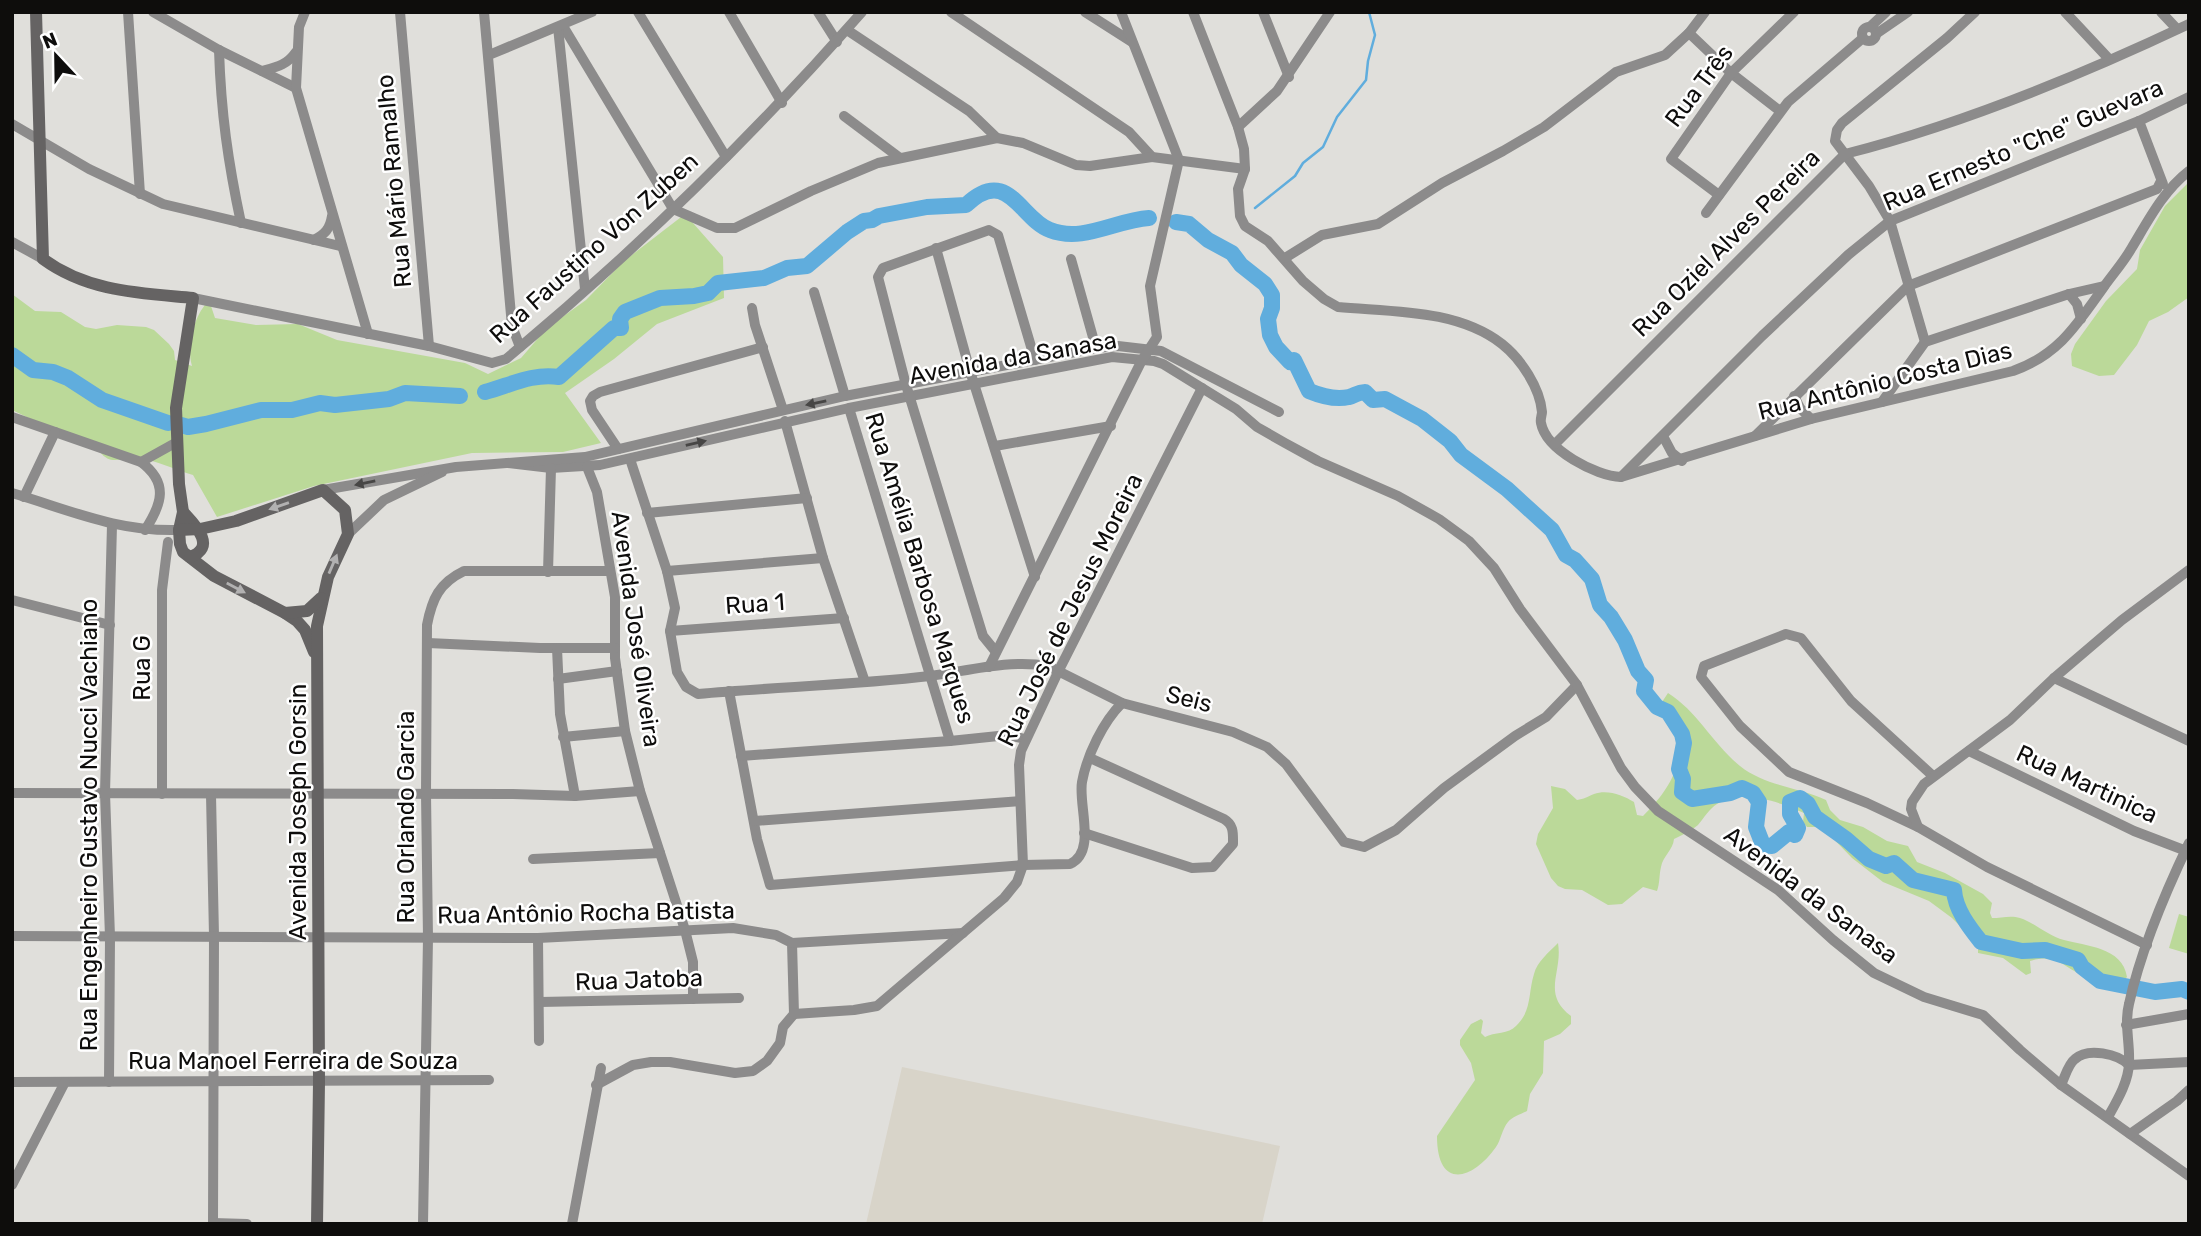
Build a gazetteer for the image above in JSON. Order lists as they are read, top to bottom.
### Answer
{
  "streets": {
    "street": [
      "Rua Três",
      "Rua Ernesto \"Che\" Guevara",
      "Rua Mário Ramalho",
      "Rua Oziel Alves Pereira",
      "Rua Faustino Von Zuben",
      "Avenida da Sanasa",
      "Rua Antônio Costa Dias",
      "Rua Amélia Barbosa Marques",
      "Rua 1",
      "Rua José de Jesus Moreira",
      "Avenida José Oliveira",
      "Rua G",
      "Seis",
      "Rua Martinica",
      "Avenida Joseph Gorsin",
      "Rua Orlando Garcia",
      "Rua Engenheiro Gustavo Nucci Vachiano",
      "Rua Antônio Rocha Batista",
      "Rua Jatoba",
      "Rua Manoel Ferreira de Souza"
    ]
  },
  "crossings": [
    ["Rua Ernesto \"Che\" Guevara", "Rua Antônio Costa Dias"],
    ["Rua Mário Ramalho", "Rua Faustino Von Zuben"],
    ["Rua Oziel Alves Pereira", "Rua Antônio Costa Dias"],
    ["Avenida da Sanasa", "Rua Amélia Barbosa Marques"],
    ["Avenida da Sanasa", "Rua José de Jesus Moreira"],
    ["Avenida da Sanasa", "Avenida José Oliveira"],
    ["Avenida da Sanasa", "Seis"],
    ["Rua Amélia Barbosa Marques", "Seis"],
    ["Rua 1", "Seis"],
    ["Rua José de Jesus Moreira", "Seis"],
    ["Avenida José Oliveira", "Rua Orlando Garcia"],
    ["Avenida José Oliveira", "Rua Antônio Rocha Batista"],
    ["Avenida José Oliveira", "Rua Jatoba"],
    ["Avenida Joseph Gorsin", "Rua Antônio Rocha Batista"],
    ["Avenida Joseph Gorsin", "Rua Manoel Ferreira de Souza"],
    ["Rua Orlando Garcia", "Rua Antônio Rocha Batista"],
    ["Rua Orlando Garcia", "Rua Manoel Ferreira de Souza"],
    ["Rua Engenheiro Gustavo Nucci Vachiano", "Rua Antônio Rocha Batista"],
    ["Rua Engenheiro Gustavo Nucci Vachiano", "Rua Manoel Ferreira de Souza"]
  ],
  "north": "top"
}
